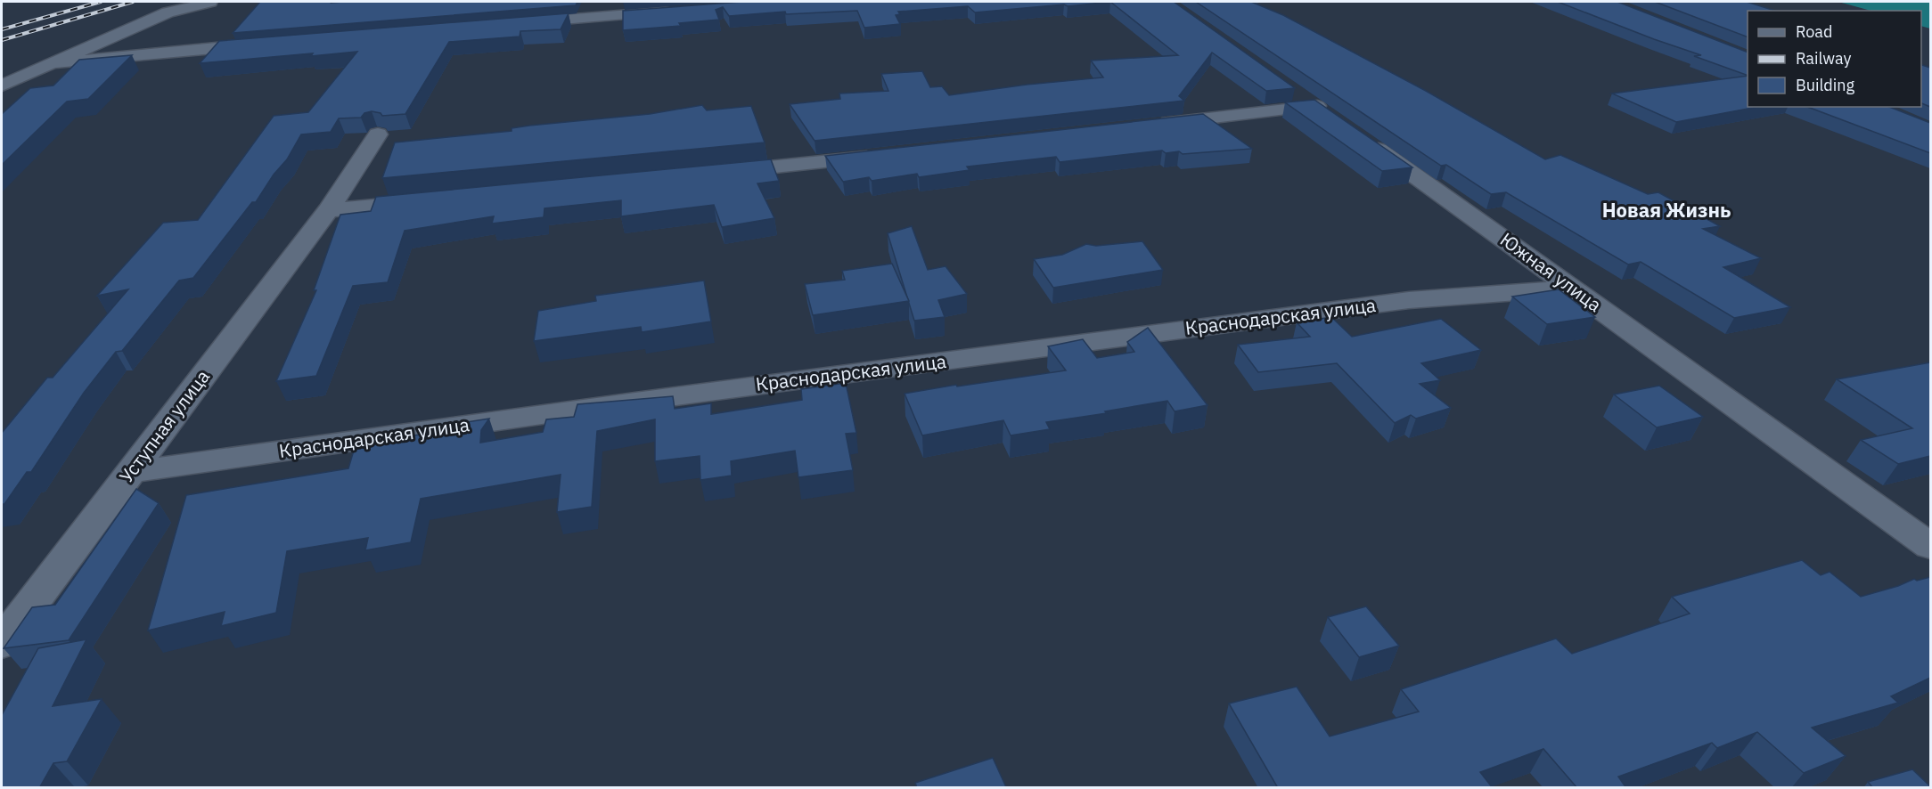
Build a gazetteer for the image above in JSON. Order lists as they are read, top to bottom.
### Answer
{
  "streets": {
    "street": ["Южная улица", "Краснодарская улица", "Уступная улица"]
  },
  "crossings": [
    ["Южная улица", "Краснодарская улица"],
    ["Краснодарская улица", "Уступная улица"]
  ],
  "districts": ["Новая Жизнь"],
  "legend": ["Road", "Railway", "Building"]
}
